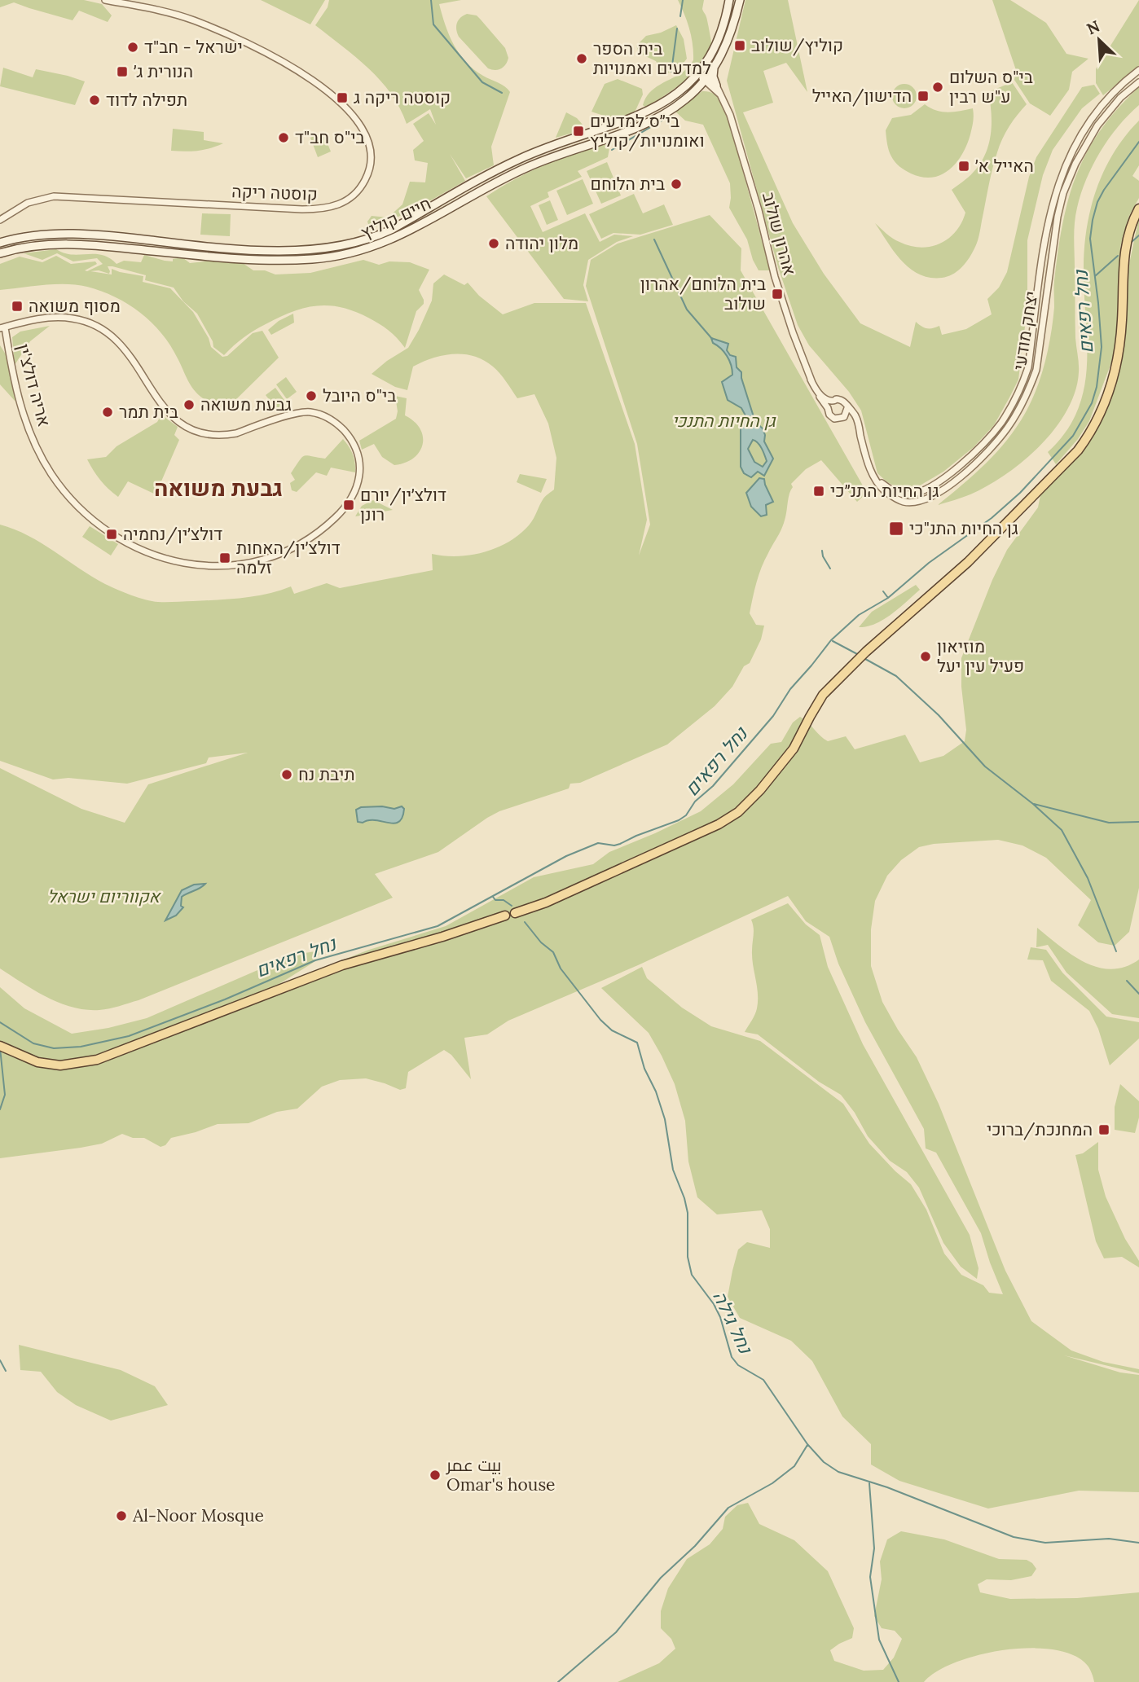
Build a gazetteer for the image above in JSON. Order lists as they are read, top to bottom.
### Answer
{
  "streets": {
    "main road": ["חיים קוליץ"],
    "street": [
      "קוסטה ריקה",
      "אהרון שולוב",
      "יצחק מודעי",
      "אריה דולצ'ין"
    ]
  },
  "crossings": [
    ["חיים קוליץ", "אהרון שולוב"],
    ["אהרון שולוב", "יצחק מודעי"]
  ],
  "districts": ["גבעת משואה"],
  "water": ["נחל רפאים", "נחל גילה"],
  "parks": ["גן החיות התנכי", "אקווריום ישראל"],
  "places": {
    "transit": [
      "קוליץ/שולוב",
      "הנורית ג׳",
      "הדישון/האייל",
      "קוסטה ריקה ג",
      "בי״ס למדעים ואומנויות/קוליץ",
      "האייל א׳",
      "בית הלוחם/אהרון שולוב",
      "מסוף משואה",
      "גן החיות התנ״כי",
      "דולצ׳ין/יורם רונן",
      "גן החיות התנ\"כי",
      "דולצ׳ין/נחמיה",
      "דולצ׳ין/האחות זלמה",
      "המחנכת/ברוכי"
    ],
    "other": [
      "ישראל - חב\"ד",
      "בית הספר למדעים ואמנויות",
      "בי\"ס השלום ע\"ש רבין",
      "תפילה לדוד",
      "בי\"ס חב\"ד",
      "בית הלוחם",
      "מלון יהודה",
      "בי\"ס היובל",
      "גבעת משואה",
      "בית תמר",
      "מוזיאון פעיל עין יעל",
      "תיבת נח",
      "بيت عمر Omar's house",
      "Al-Noor Mosque"
    ]
  },
  "north": "top left"
}
